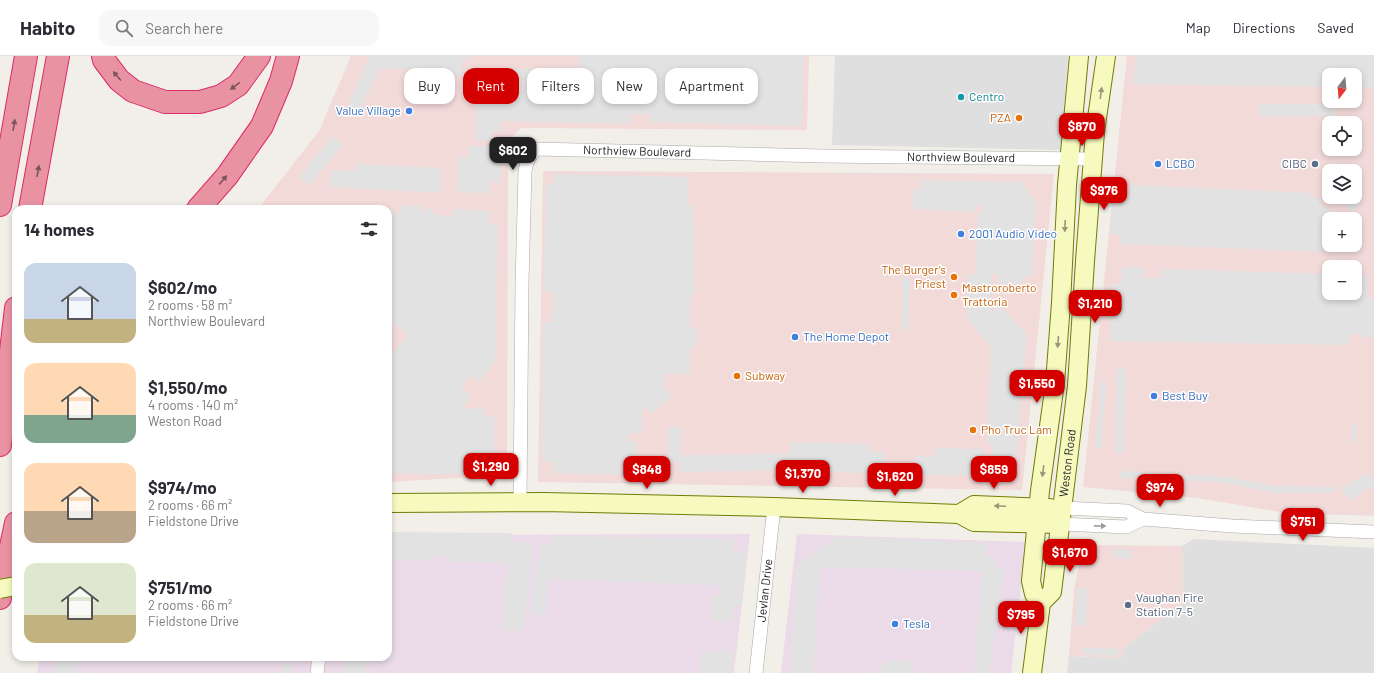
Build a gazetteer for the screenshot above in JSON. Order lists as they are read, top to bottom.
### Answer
{
  "streets": {
    "main road": ["Weston Road"],
    "street": ["Northview Boulevard", "Jevlan Drive"]
  },
  "crossings": [
    ["Northview Boulevard", "Weston Road"]
  ],
  "places": [
    "Centro",
    "Value Village",
    "PZA",
    "LCBO",
    "CIBC",
    "2001 Audio Video",
    "The Burger's Priest",
    "Mastroroberto Trattoria",
    "The Home Depot",
    "Subway",
    "Best Buy",
    "Pho Truc Lam",
    "Vaughan Fire Station 7-5",
    "Tesla"
  ],
  "north": "bottom",
  "page": {
    "header": "Habito",
    "search": "Search here",
    "nav": ["Map", "Directions", "Saved"],
    "map_buttons": ["+", "−"],
    "chip": [
      "Buy",
      "Rent",
      "Filters",
      "New",
      "Apartment"
    ],
    "price": [
      "$870",
      "$602",
      "$976",
      "$1,210",
      "$1,550",
      "$1,290",
      "$848",
      "$859",
      "$1,370",
      "$1,620",
      "$974",
      "$751",
      "$1,670",
      "$795"
    ],
    "heading": "14 homes",
    "list": [
      {
        "name": "$602/mo",
        "note": "2 rooms · 58 m² · Northview Boulevard"
      },
      {
        "name": "$1,550/mo",
        "note": "4 rooms · 140 m² · Weston Road"
      },
      {
        "name": "$974/mo",
        "note": "2 rooms · 66 m² · Fieldstone Drive"
      },
      {
        "name": "$751/mo",
        "note": "2 rooms · 66 m² · Fieldstone Drive"
      }
    ]
  }
}
